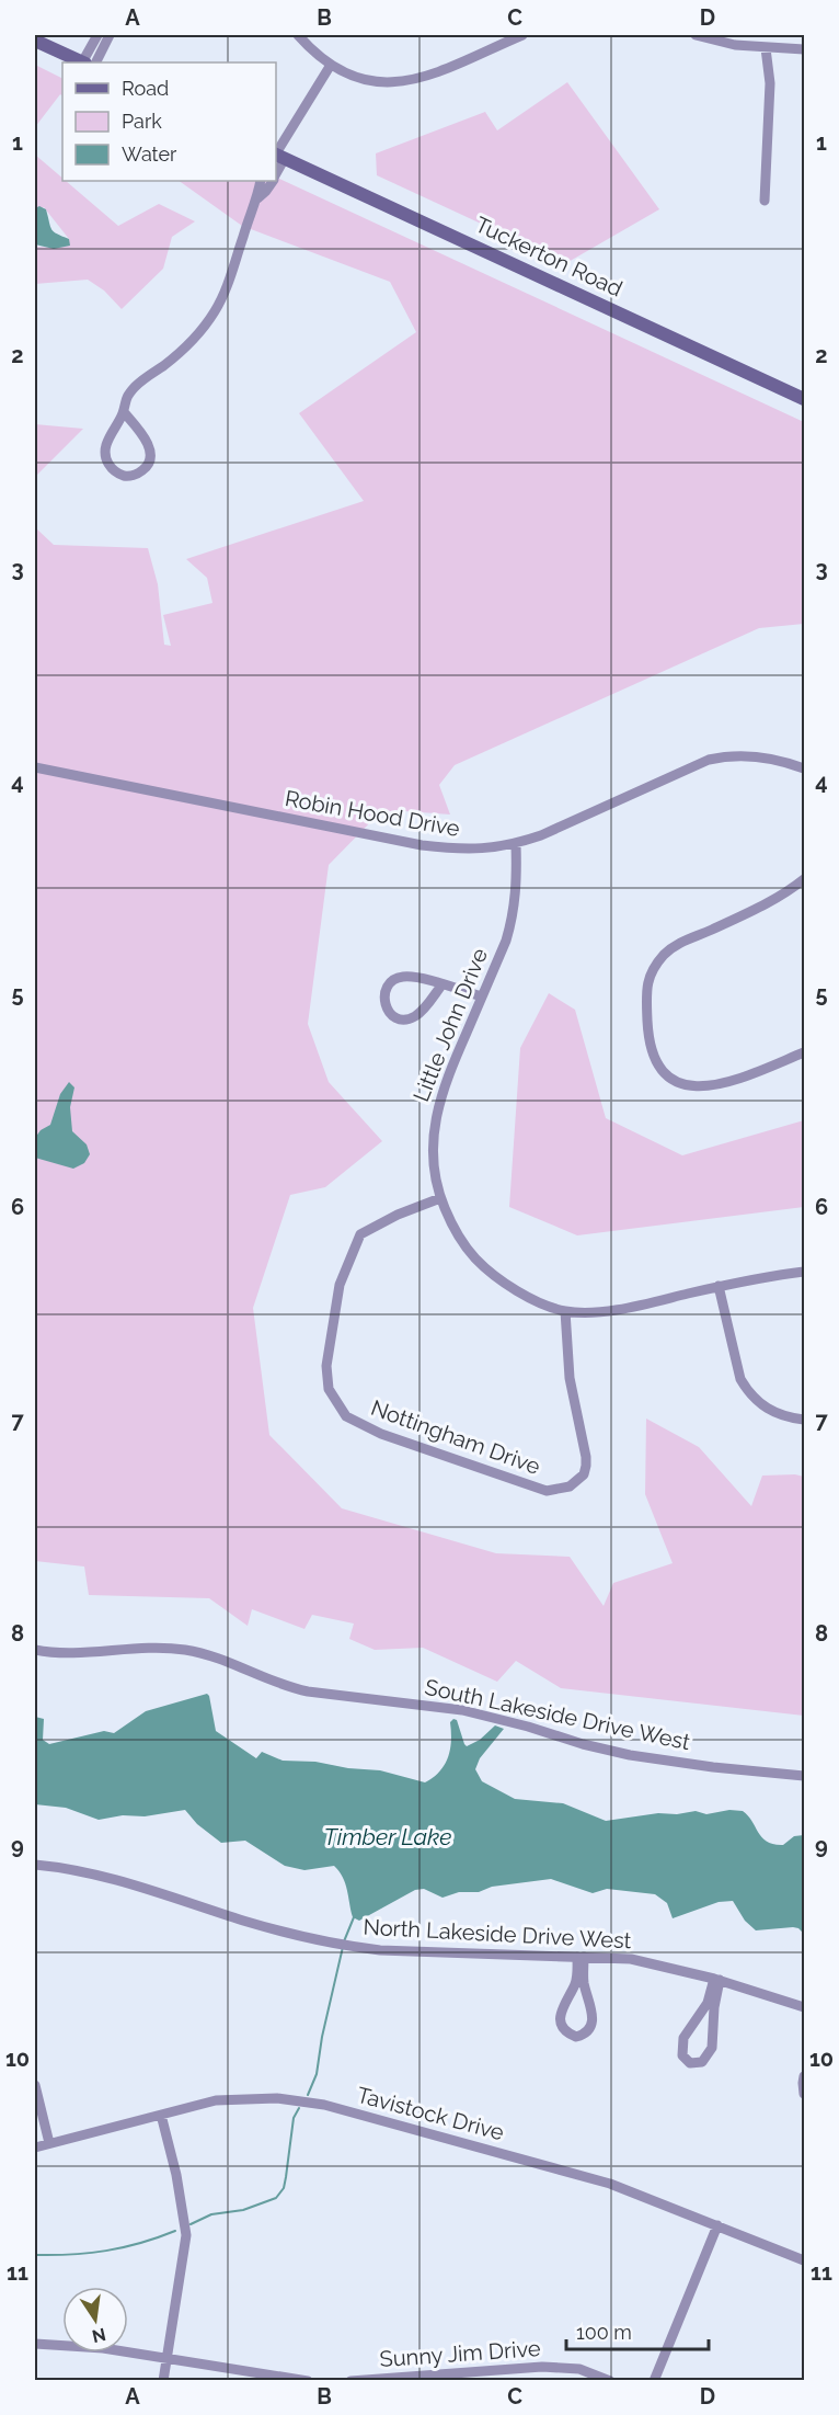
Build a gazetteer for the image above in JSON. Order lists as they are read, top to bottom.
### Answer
{
  "streets": {
    "main road": ["Tuckerton Road"],
    "street": [
      "Robin Hood Drive",
      "Little John Drive",
      "Nottingham Drive",
      "South Lakeside Drive West",
      "North Lakeside Drive West",
      "Tavistock Drive",
      "Sunny Jim Drive"
    ]
  },
  "crossings": [
    ["Robin Hood Drive", "Little John Drive"],
    ["Little John Drive", "Nottingham Drive"]
  ],
  "water": ["Timber Lake"],
  "legend": ["Road", "Park", "Water"],
  "scale_bar": "100 m",
  "north": "bottom",
  "grid": {
    "columns": [
      "A",
      "B",
      "C",
      "D"
    ],
    "rows": [
      "1",
      "2",
      "3",
      "4",
      "5",
      "6",
      "7",
      "8",
      "9",
      "10",
      "11"
    ]
  }
}
